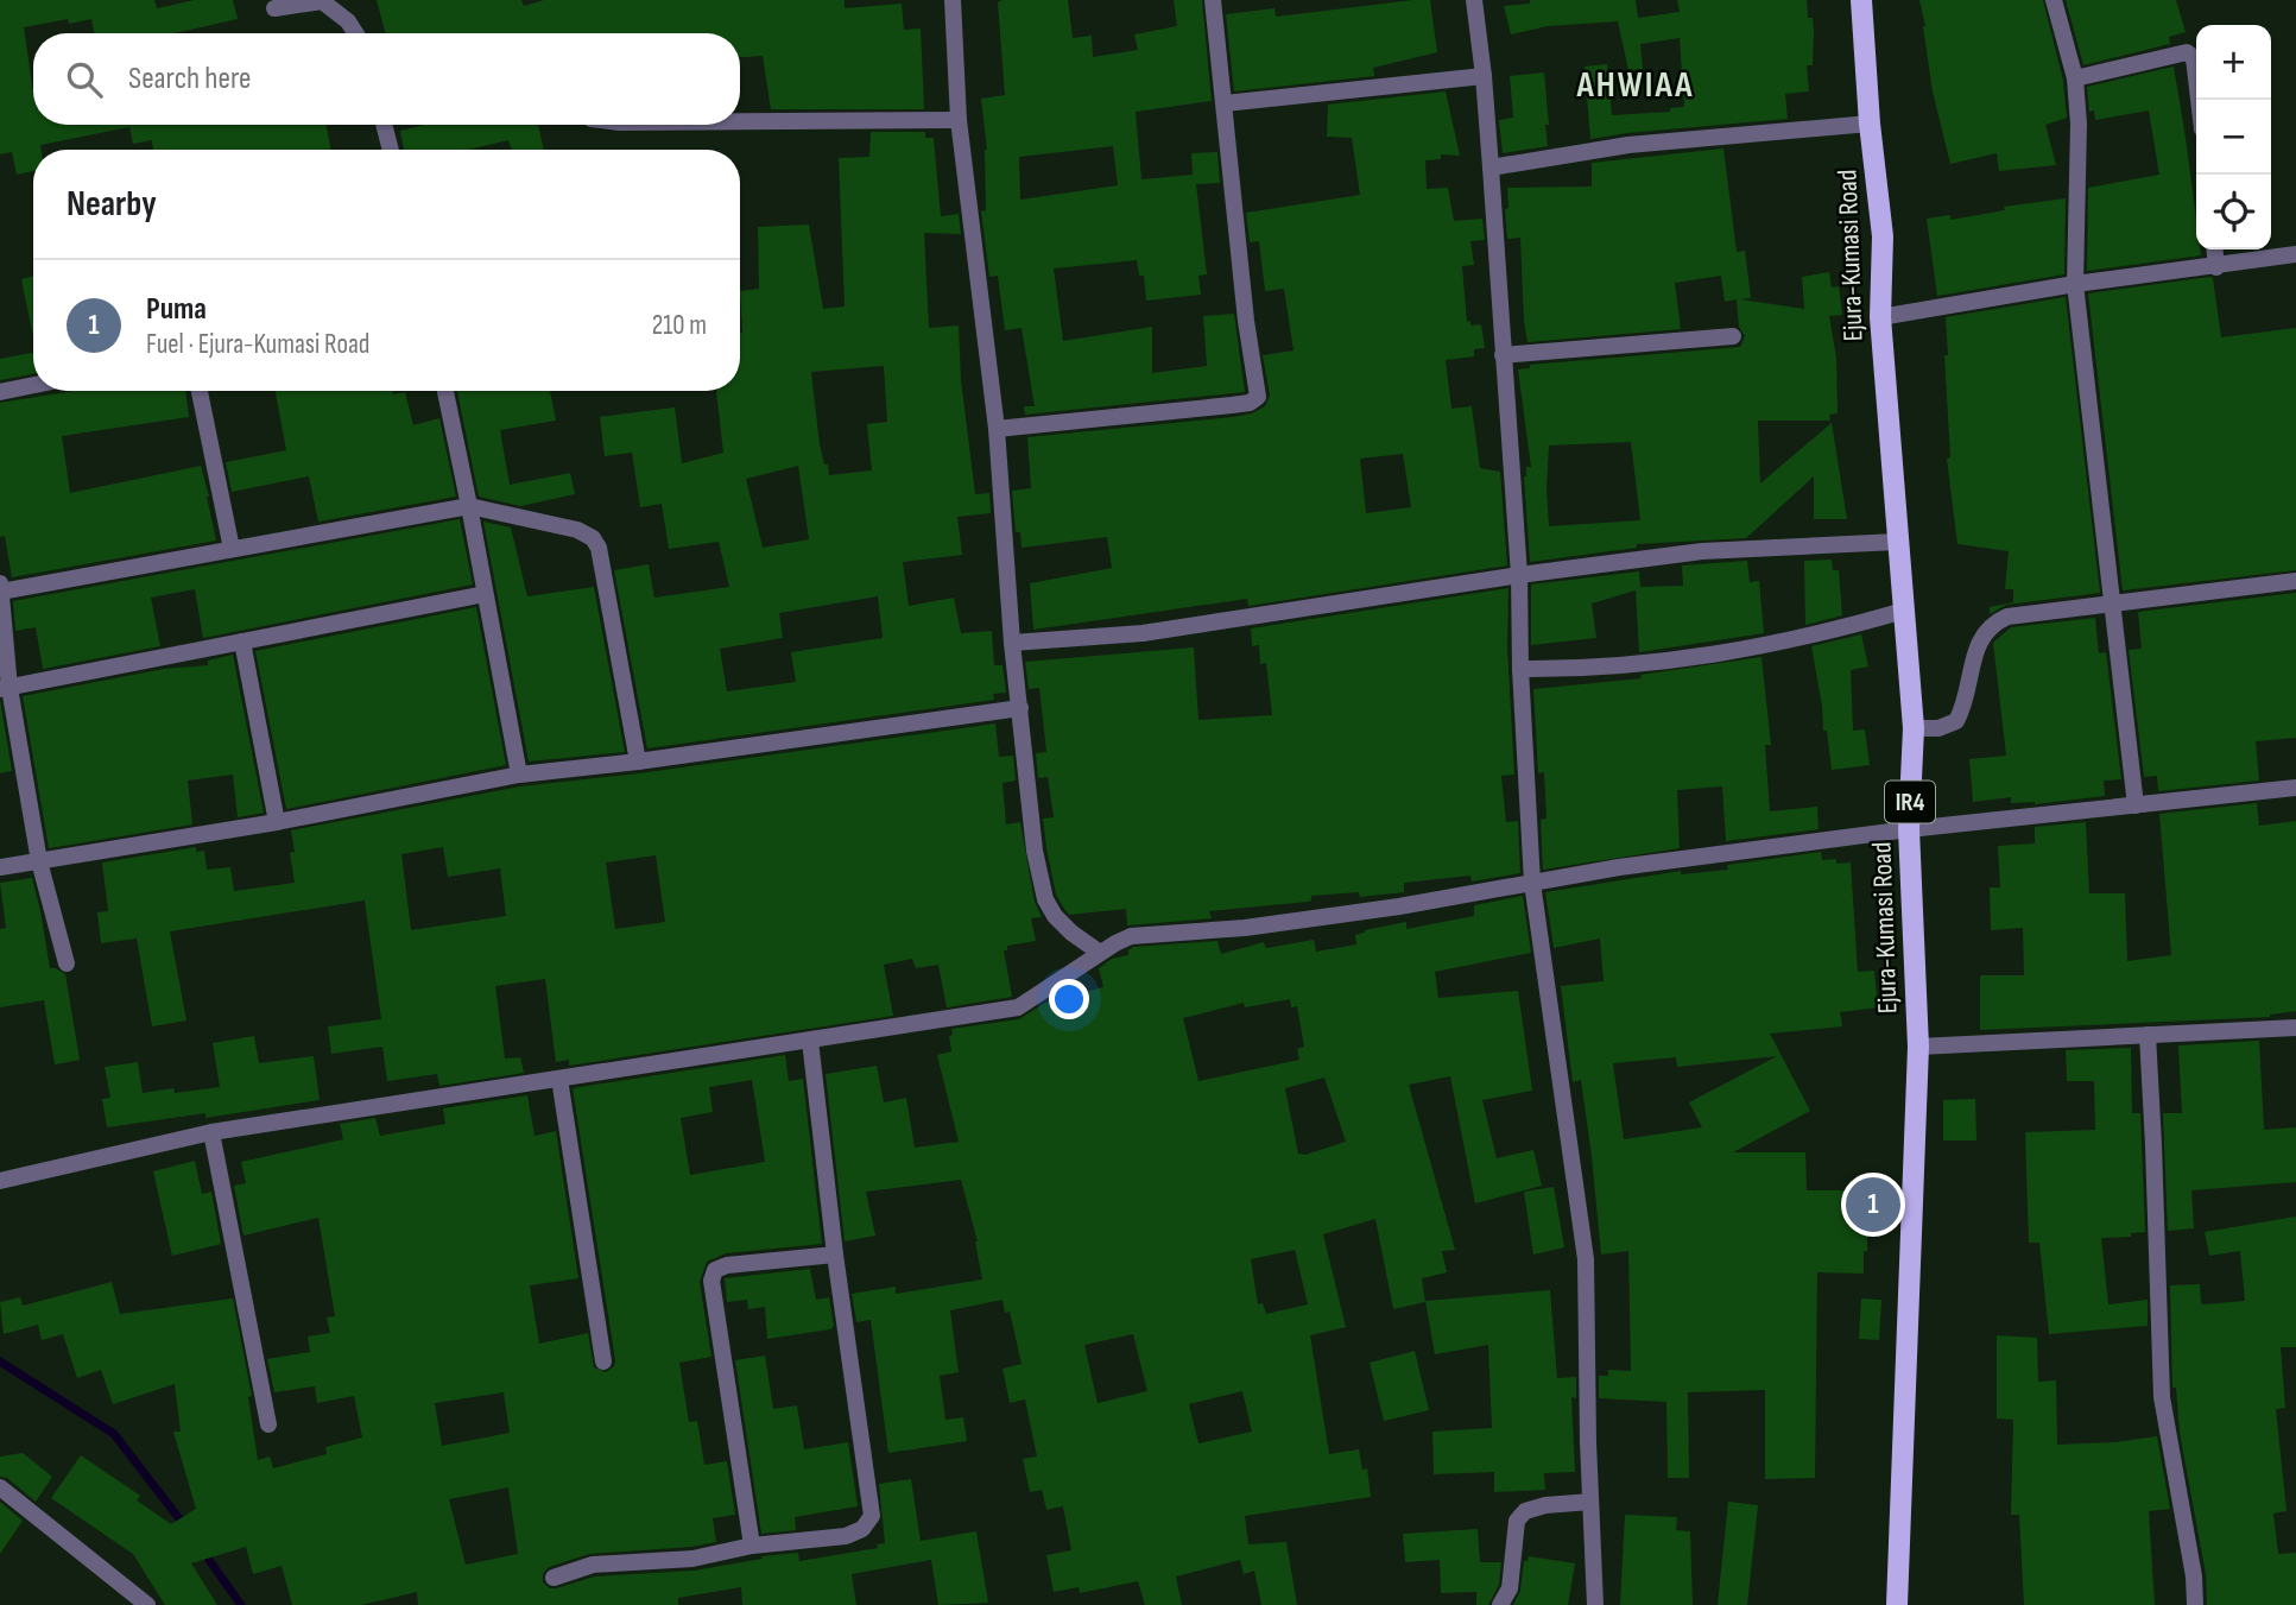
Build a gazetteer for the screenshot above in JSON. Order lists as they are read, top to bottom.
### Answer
{
  "streets": {
    "main road": ["Ejura-Kumasi Road", "IR4"]
  },
  "districts": ["AHWIAA"],
  "page": {
    "map_buttons": ["+", "−"],
    "search": "Search here",
    "heading": "Nearby",
    "list": [
      {
        "mark": "1",
        "name": "Puma",
        "note": "Fuel · Ejura-Kumasi Road",
        "value": "210 m"
      }
    ],
    "pins": "1"
  }
}
